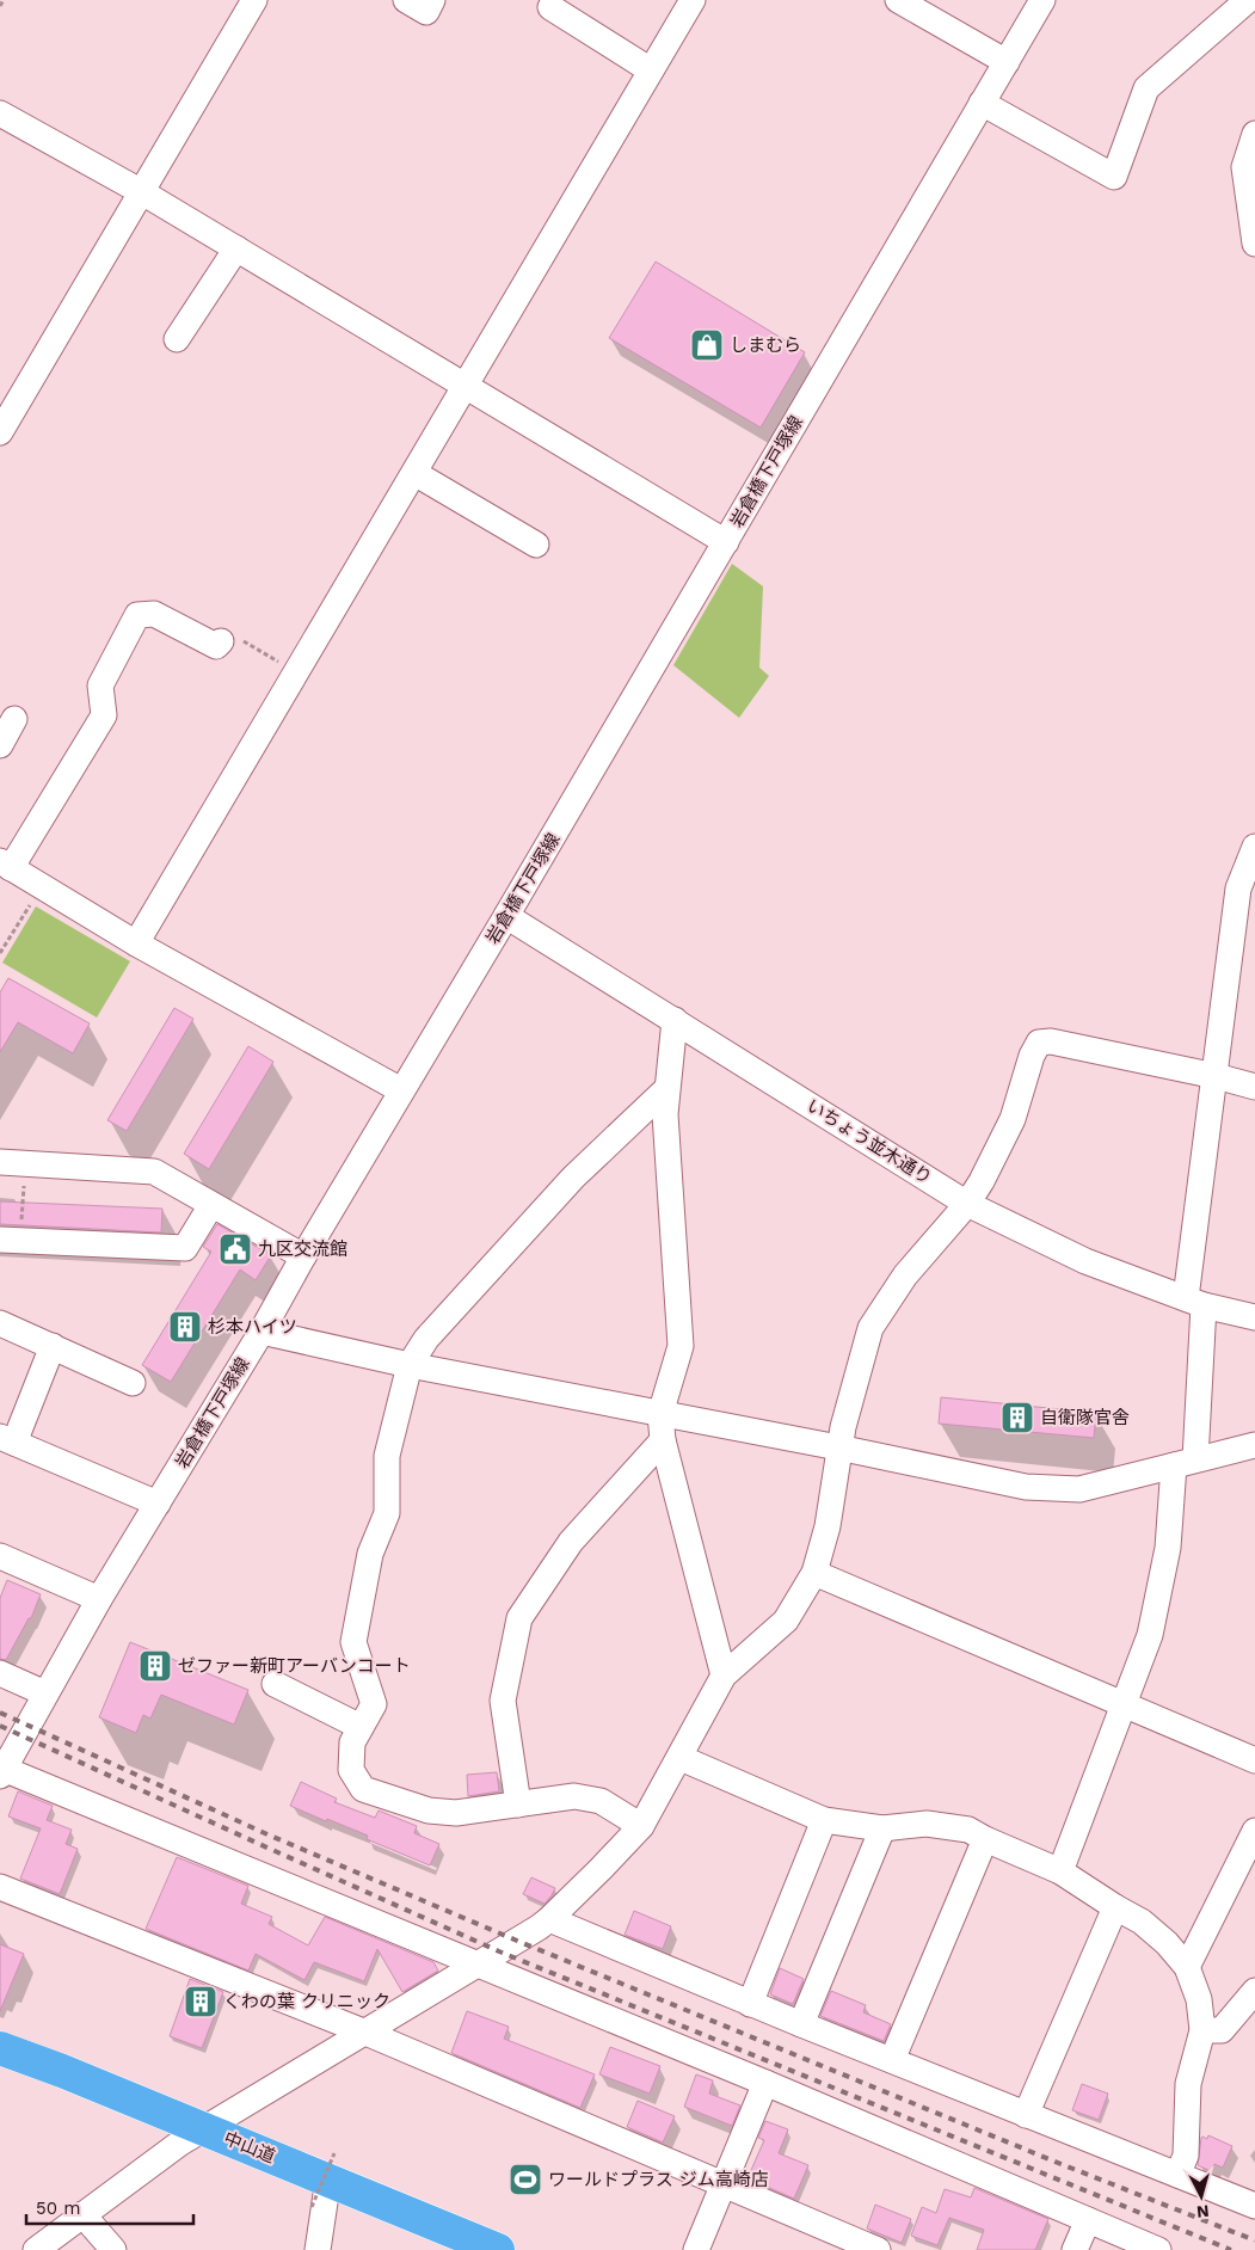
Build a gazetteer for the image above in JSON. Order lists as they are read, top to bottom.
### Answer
{
  "streets": {
    "highway": ["中山道"],
    "street": ["岩倉橋下戸塚線", "いちょう並木通り"]
  },
  "crossings": [
    ["岩倉橋下戸塚線", "いちょう並木通り"]
  ],
  "places": {
    "shop": ["しまむら"],
    "public building": ["九区交流館"],
    "building": [
      "杉本ハイツ",
      "自衛隊官舎",
      "ゼファー新町アーバンコート",
      "くわの葉 クリニック"
    ],
    "sports": ["ワールドプラス ジム高崎店"]
  },
  "scale_bar": "50 m",
  "north": "bottom"
}
